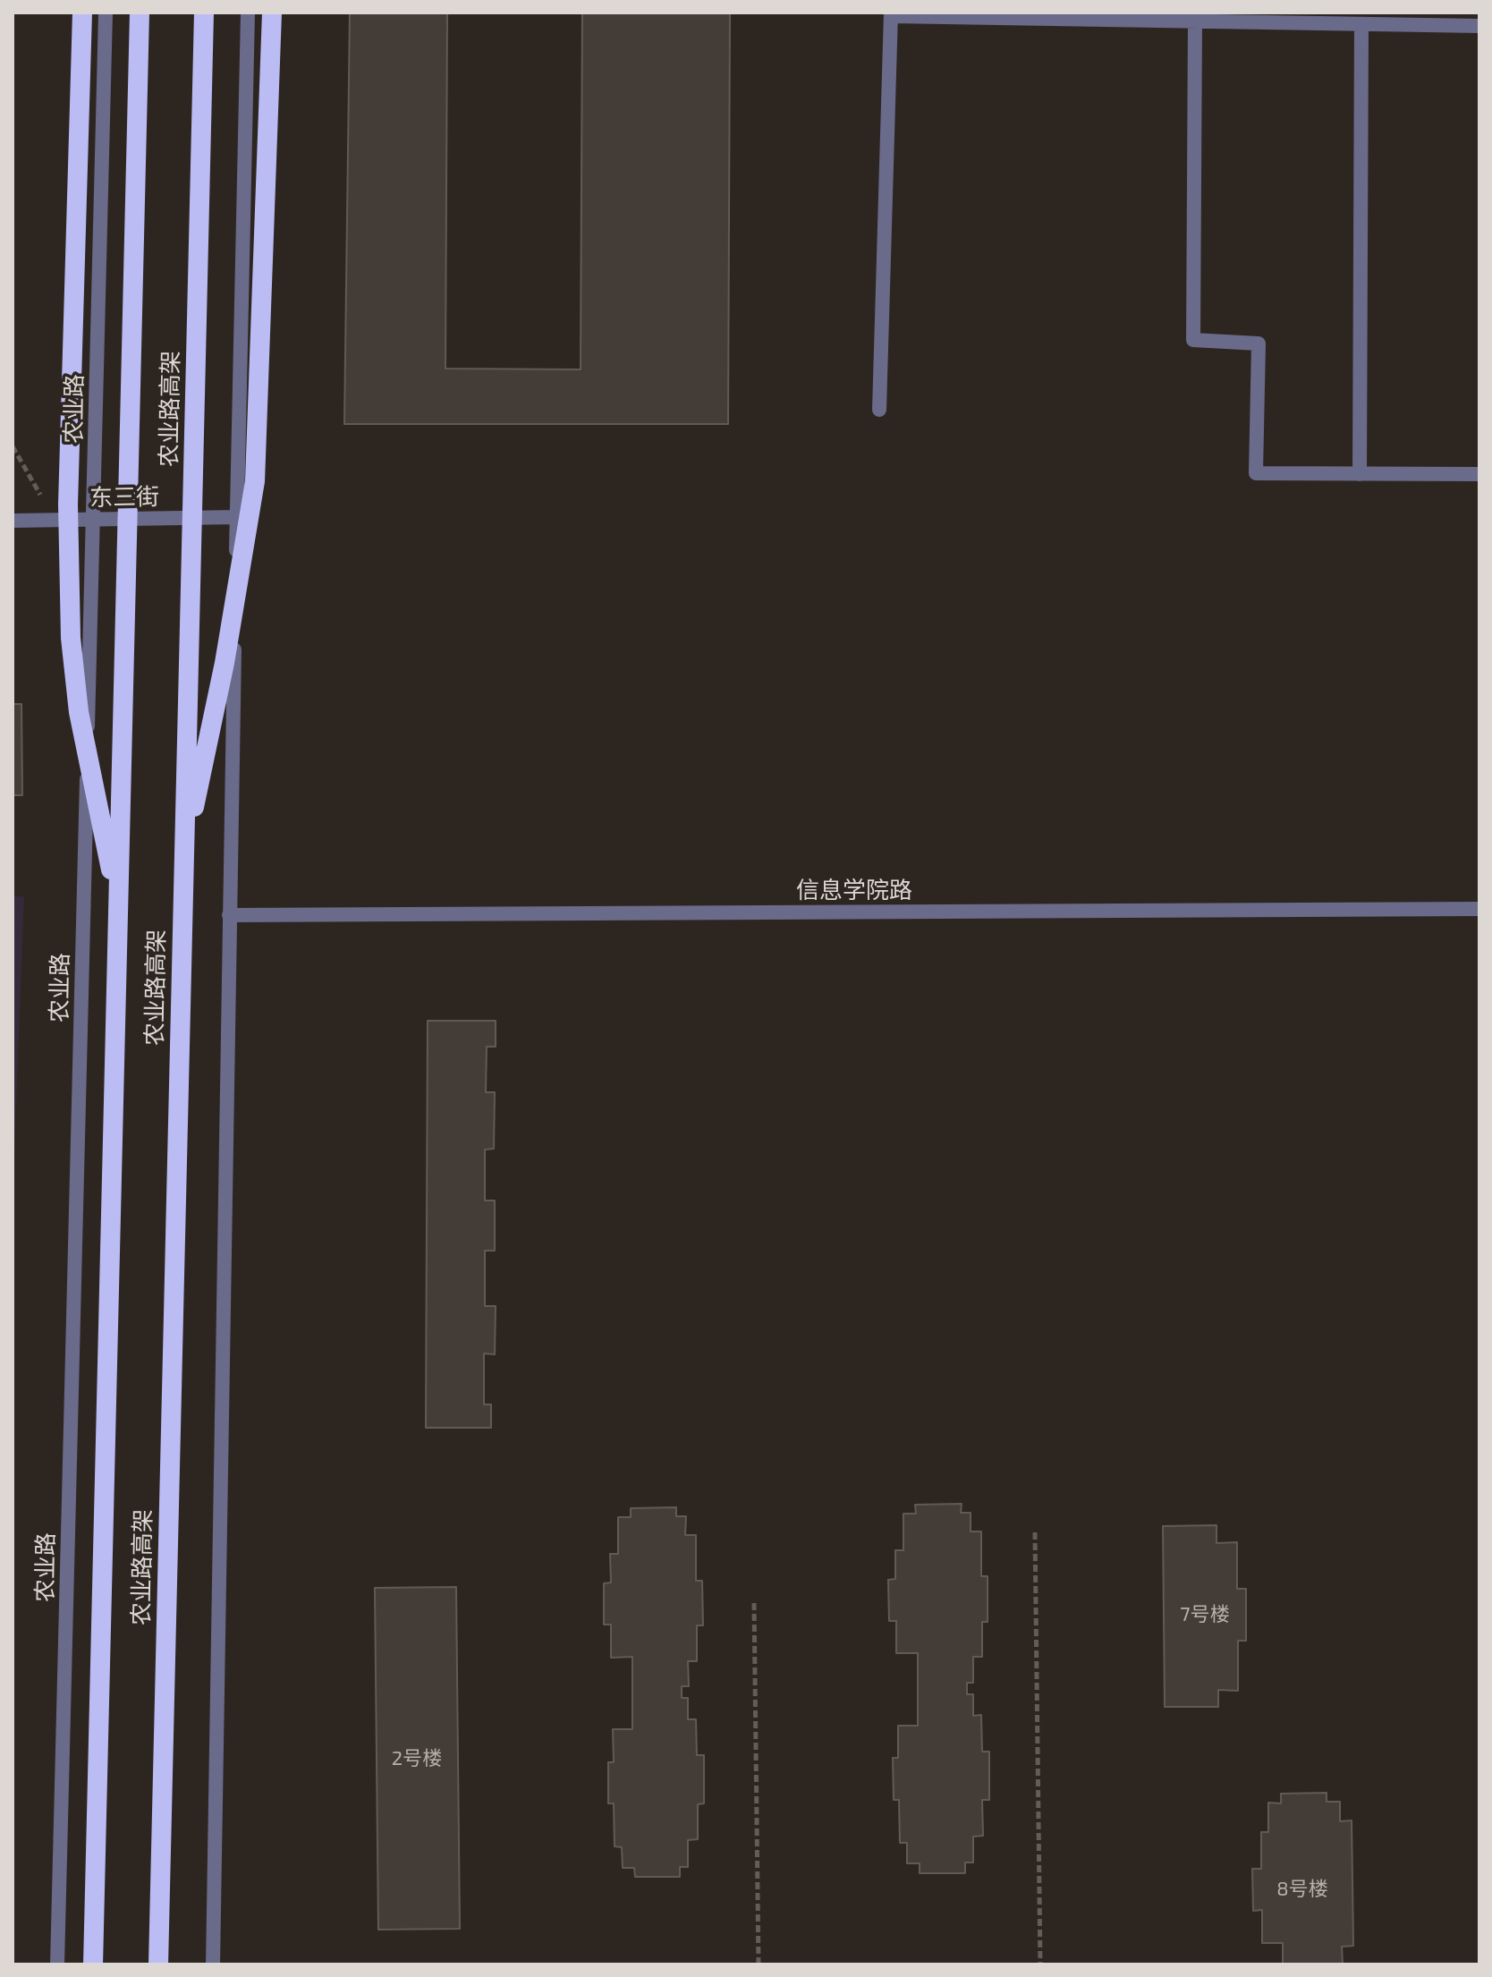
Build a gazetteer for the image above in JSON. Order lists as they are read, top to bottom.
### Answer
{
  "streets": {
    "highway": ["农业路高架"],
    "street": ["农业路", "东三街", "信息学院路"]
  },
  "crossings": [
    ["农业路", "东三街"]
  ],
  "house_numbers": ["7号楼", "2号楼", "8号楼"]
}
